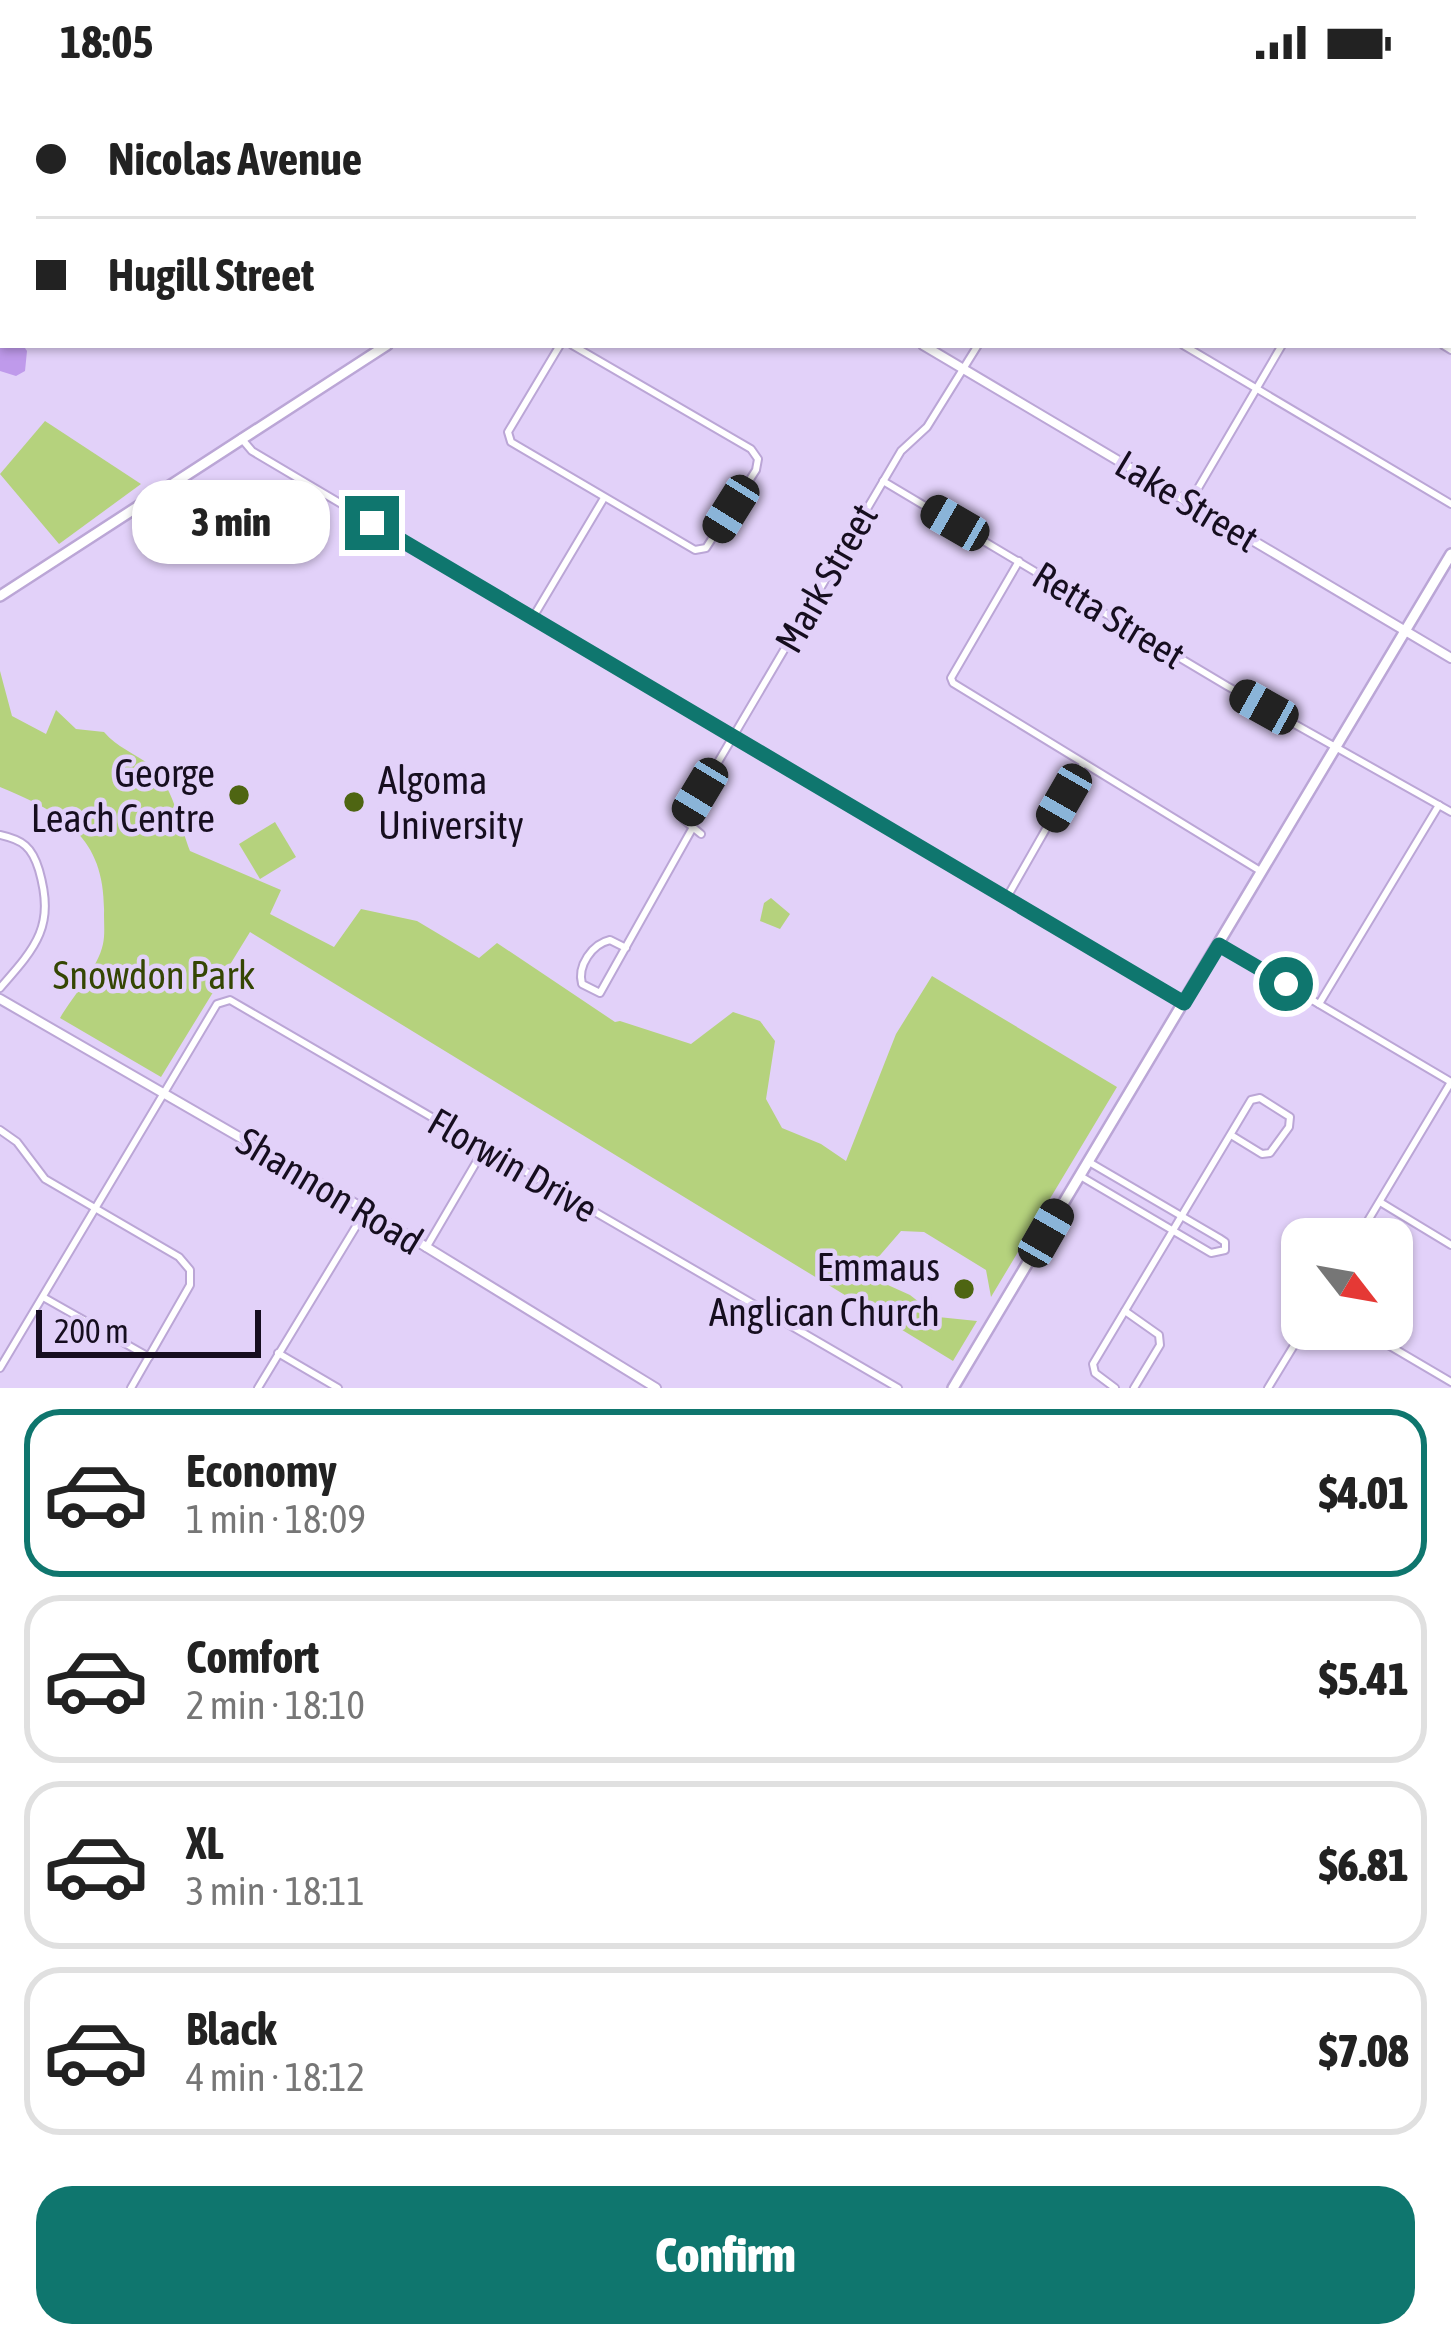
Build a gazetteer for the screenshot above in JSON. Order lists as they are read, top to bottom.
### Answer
{
  "streets": {
    "street": [
      "Lake Street",
      "Mark Street",
      "Retta Street",
      "Florwin Drive",
      "Shannon Road"
    ]
  },
  "crossings": [
    ["Lake Street", "Mark Street"],
    ["Mark Street", "Retta Street"],
    ["Florwin Drive", "Shannon Road"]
  ],
  "parks": ["Snowdon Park"],
  "places": ["George Leach Centre", "Algoma University", "Emmaus Anglican Church"],
  "scale_bar": "200 m",
  "north": "bottom right",
  "page": {
    "status": "18:05",
    "banner": ["Nicolas Avenue", "Hugill Street"],
    "bubble": "3 min",
    "scale": "200 m",
    "list": [
      {
        "name": "Economy",
        "note": "1 min · 18:09",
        "value": "$4.01"
      },
      {
        "name": "Comfort",
        "note": "2 min · 18:10",
        "value": "$5.41"
      },
      {
        "name": "XL",
        "note": "3 min · 18:11",
        "value": "$6.81"
      },
      {
        "name": "Black",
        "note": "4 min · 18:12",
        "value": "$7.08"
      }
    ],
    "buttons": "Confirm"
  }
}
